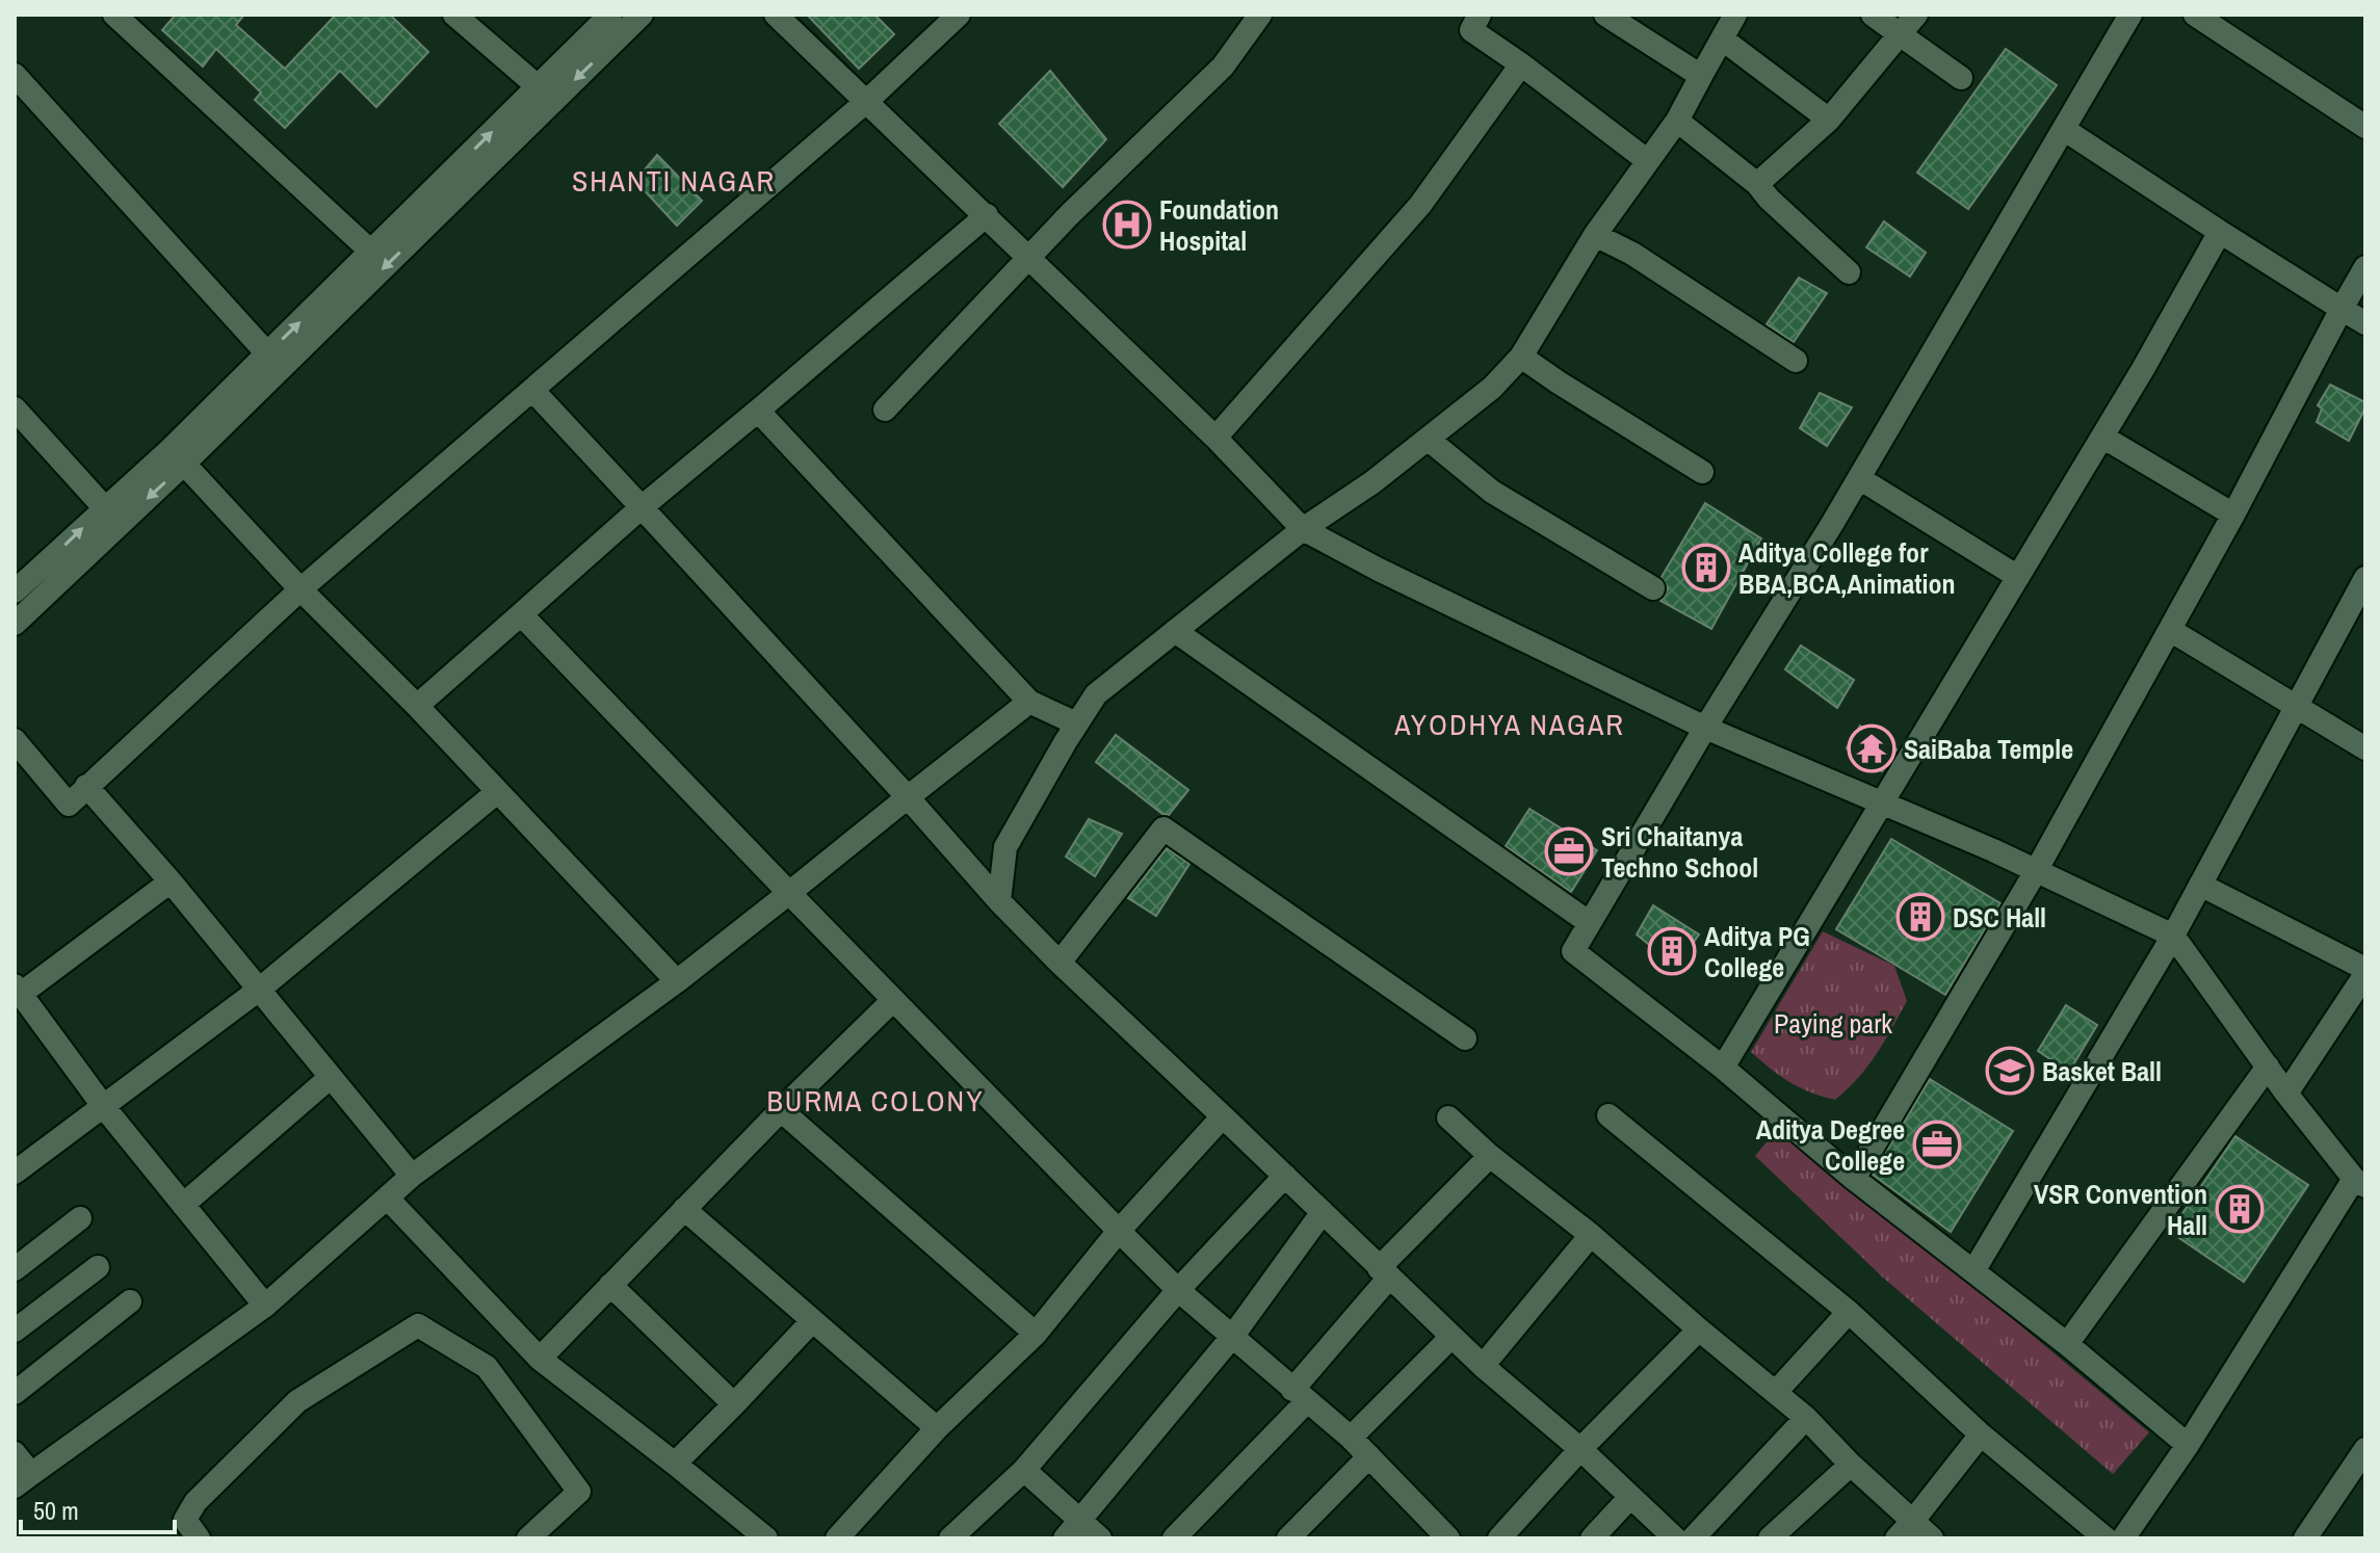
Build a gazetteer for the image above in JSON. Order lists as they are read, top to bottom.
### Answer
{
  "districts": ["SHANTI NAGAR", "AYODHYA NAGAR", "BURMA COLONY"],
  "parks": ["Paying park"],
  "places": {
    "hospital": ["Foundation Hospital"],
    "building": [
      "Aditya College for BBA,BCA,Animation",
      "DSC Hall",
      "Aditya PG College",
      "VSR Convention Hall"
    ],
    "temple": ["SaiBaba Temple"],
    "office": ["Sri Chaitanya Techno School", "Aditya Degree College"],
    "school or university": ["Basket Ball"]
  },
  "scale_bar": "50 m"
}
